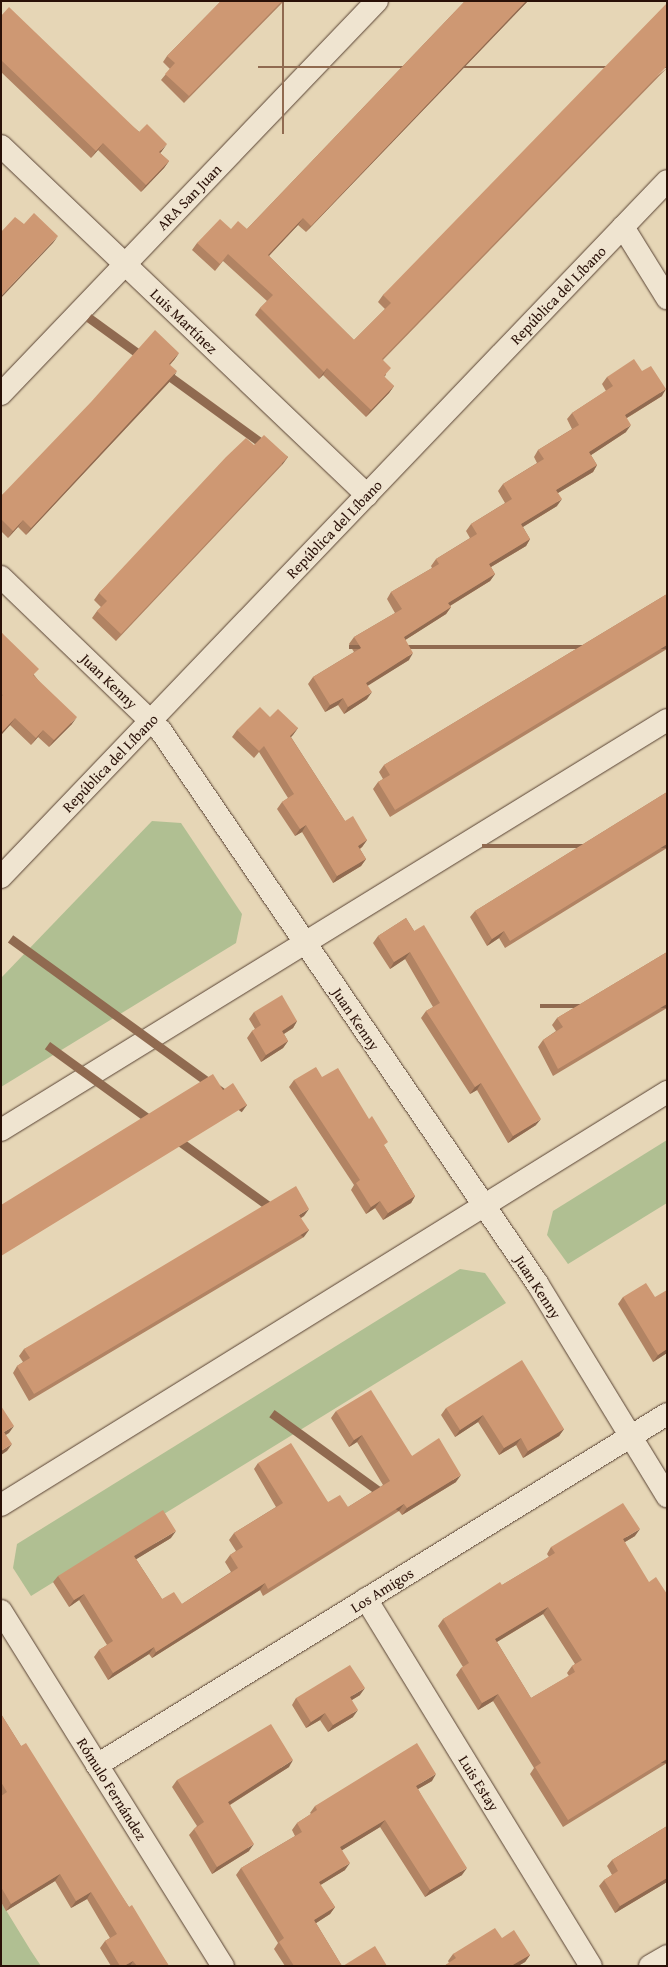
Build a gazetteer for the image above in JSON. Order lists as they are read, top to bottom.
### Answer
{
  "streets": {
    "street": [
      "ARA San Juan",
      "República del Líbano",
      "Luis Martínez",
      "Juan Kenny",
      "Los Amigos",
      "Luis Estay",
      "Rómulo Fernández"
    ]
  },
  "crossings": [
    ["ARA San Juan", "Luis Martínez"],
    ["República del Líbano", "Luis Martínez"],
    ["República del Líbano", "Juan Kenny"],
    ["Juan Kenny", "Los Amigos"],
    ["Los Amigos", "Luis Estay"],
    ["Los Amigos", "Rómulo Fernández"]
  ]
}
